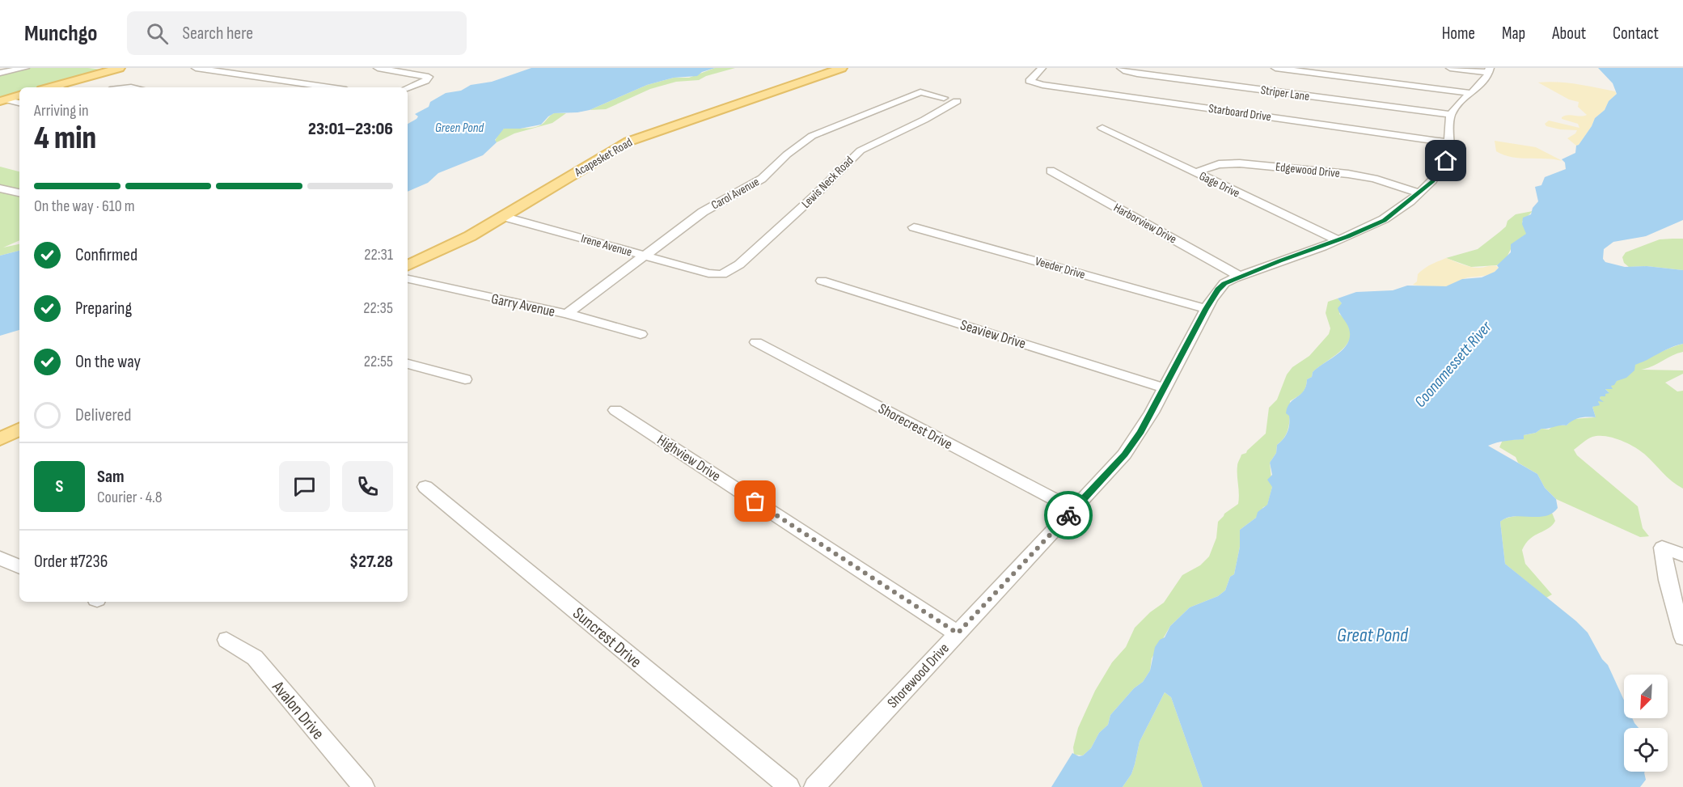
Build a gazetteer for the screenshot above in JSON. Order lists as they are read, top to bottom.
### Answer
{
  "streets": {
    "main road": ["Acapesket Road"],
    "street": [
      "Striper Lane",
      "Starboard Drive",
      "Edgewood Drive",
      "Lewis Neck Road",
      "Gage Drive",
      "Carol Avenue",
      "Harborview Drive",
      "Irene Avenue",
      "Veeder Drive",
      "Garry Avenue",
      "Seaview Drive",
      "Shorecrest Drive",
      "Highview Drive",
      "Suncrest Drive",
      "Shorewood Drive",
      "Avalon Drive"
    ]
  },
  "crossings": [
    ["Striper Lane", "Shorewood Drive"],
    ["Starboard Drive", "Shorewood Drive"],
    ["Acapesket Road", "Irene Avenue"],
    ["Edgewood Drive", "Gage Drive"],
    ["Edgewood Drive", "Shorewood Drive"],
    ["Lewis Neck Road", "Irene Avenue"],
    ["Gage Drive", "Shorewood Drive"],
    ["Carol Avenue", "Irene Avenue"],
    ["Carol Avenue", "Garry Avenue"],
    ["Harborview Drive", "Shorewood Drive"],
    ["Veeder Drive", "Shorewood Drive"],
    ["Seaview Drive", "Shorewood Drive"],
    ["Shorecrest Drive", "Shorewood Drive"],
    ["Highview Drive", "Shorewood Drive"]
  ],
  "water": ["Green Pond", "Coonamessett River", "Great Pond"],
  "north": "bottom left",
  "page": {
    "header": "Munchgo",
    "search": "Search here",
    "nav": [
      "Home",
      "Map",
      "About",
      "Contact"
    ],
    "heading": ["4 min", "Arriving in", "23:01–23:06"],
    "panel": [
      "Sam",
      "Courier · 4.8",
      "Order #7236",
      "$27.28"
    ],
    "bar": "On the way · 610 m",
    "list": [
      ["Confirmed", "22:31"],
      ["Preparing", "22:35"],
      ["On the way", "22:55"],
      "Delivered"
    ],
    "round": "S"
  }
}
